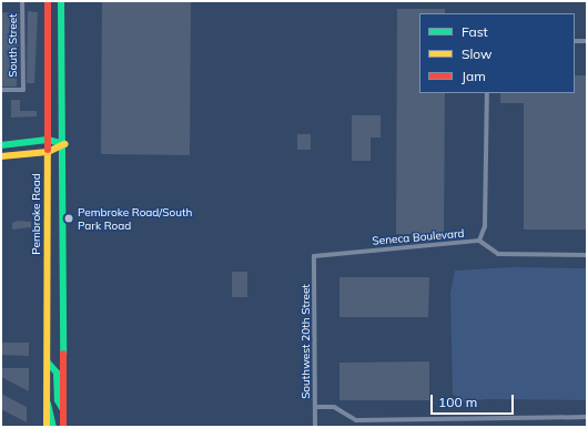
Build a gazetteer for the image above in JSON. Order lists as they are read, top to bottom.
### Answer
{
  "streets": {
    "main road": ["Pembroke Road"],
    "street": ["South Street", "Seneca Boulevard", "Southwest 20th Street"]
  },
  "crossings": [
    ["Seneca Boulevard", "Southwest 20th Street"]
  ],
  "places": ["Pembroke Road/South Park Road"],
  "legend": ["Fast", "Slow", "Jam"],
  "scale_bar": "100 m"
}
